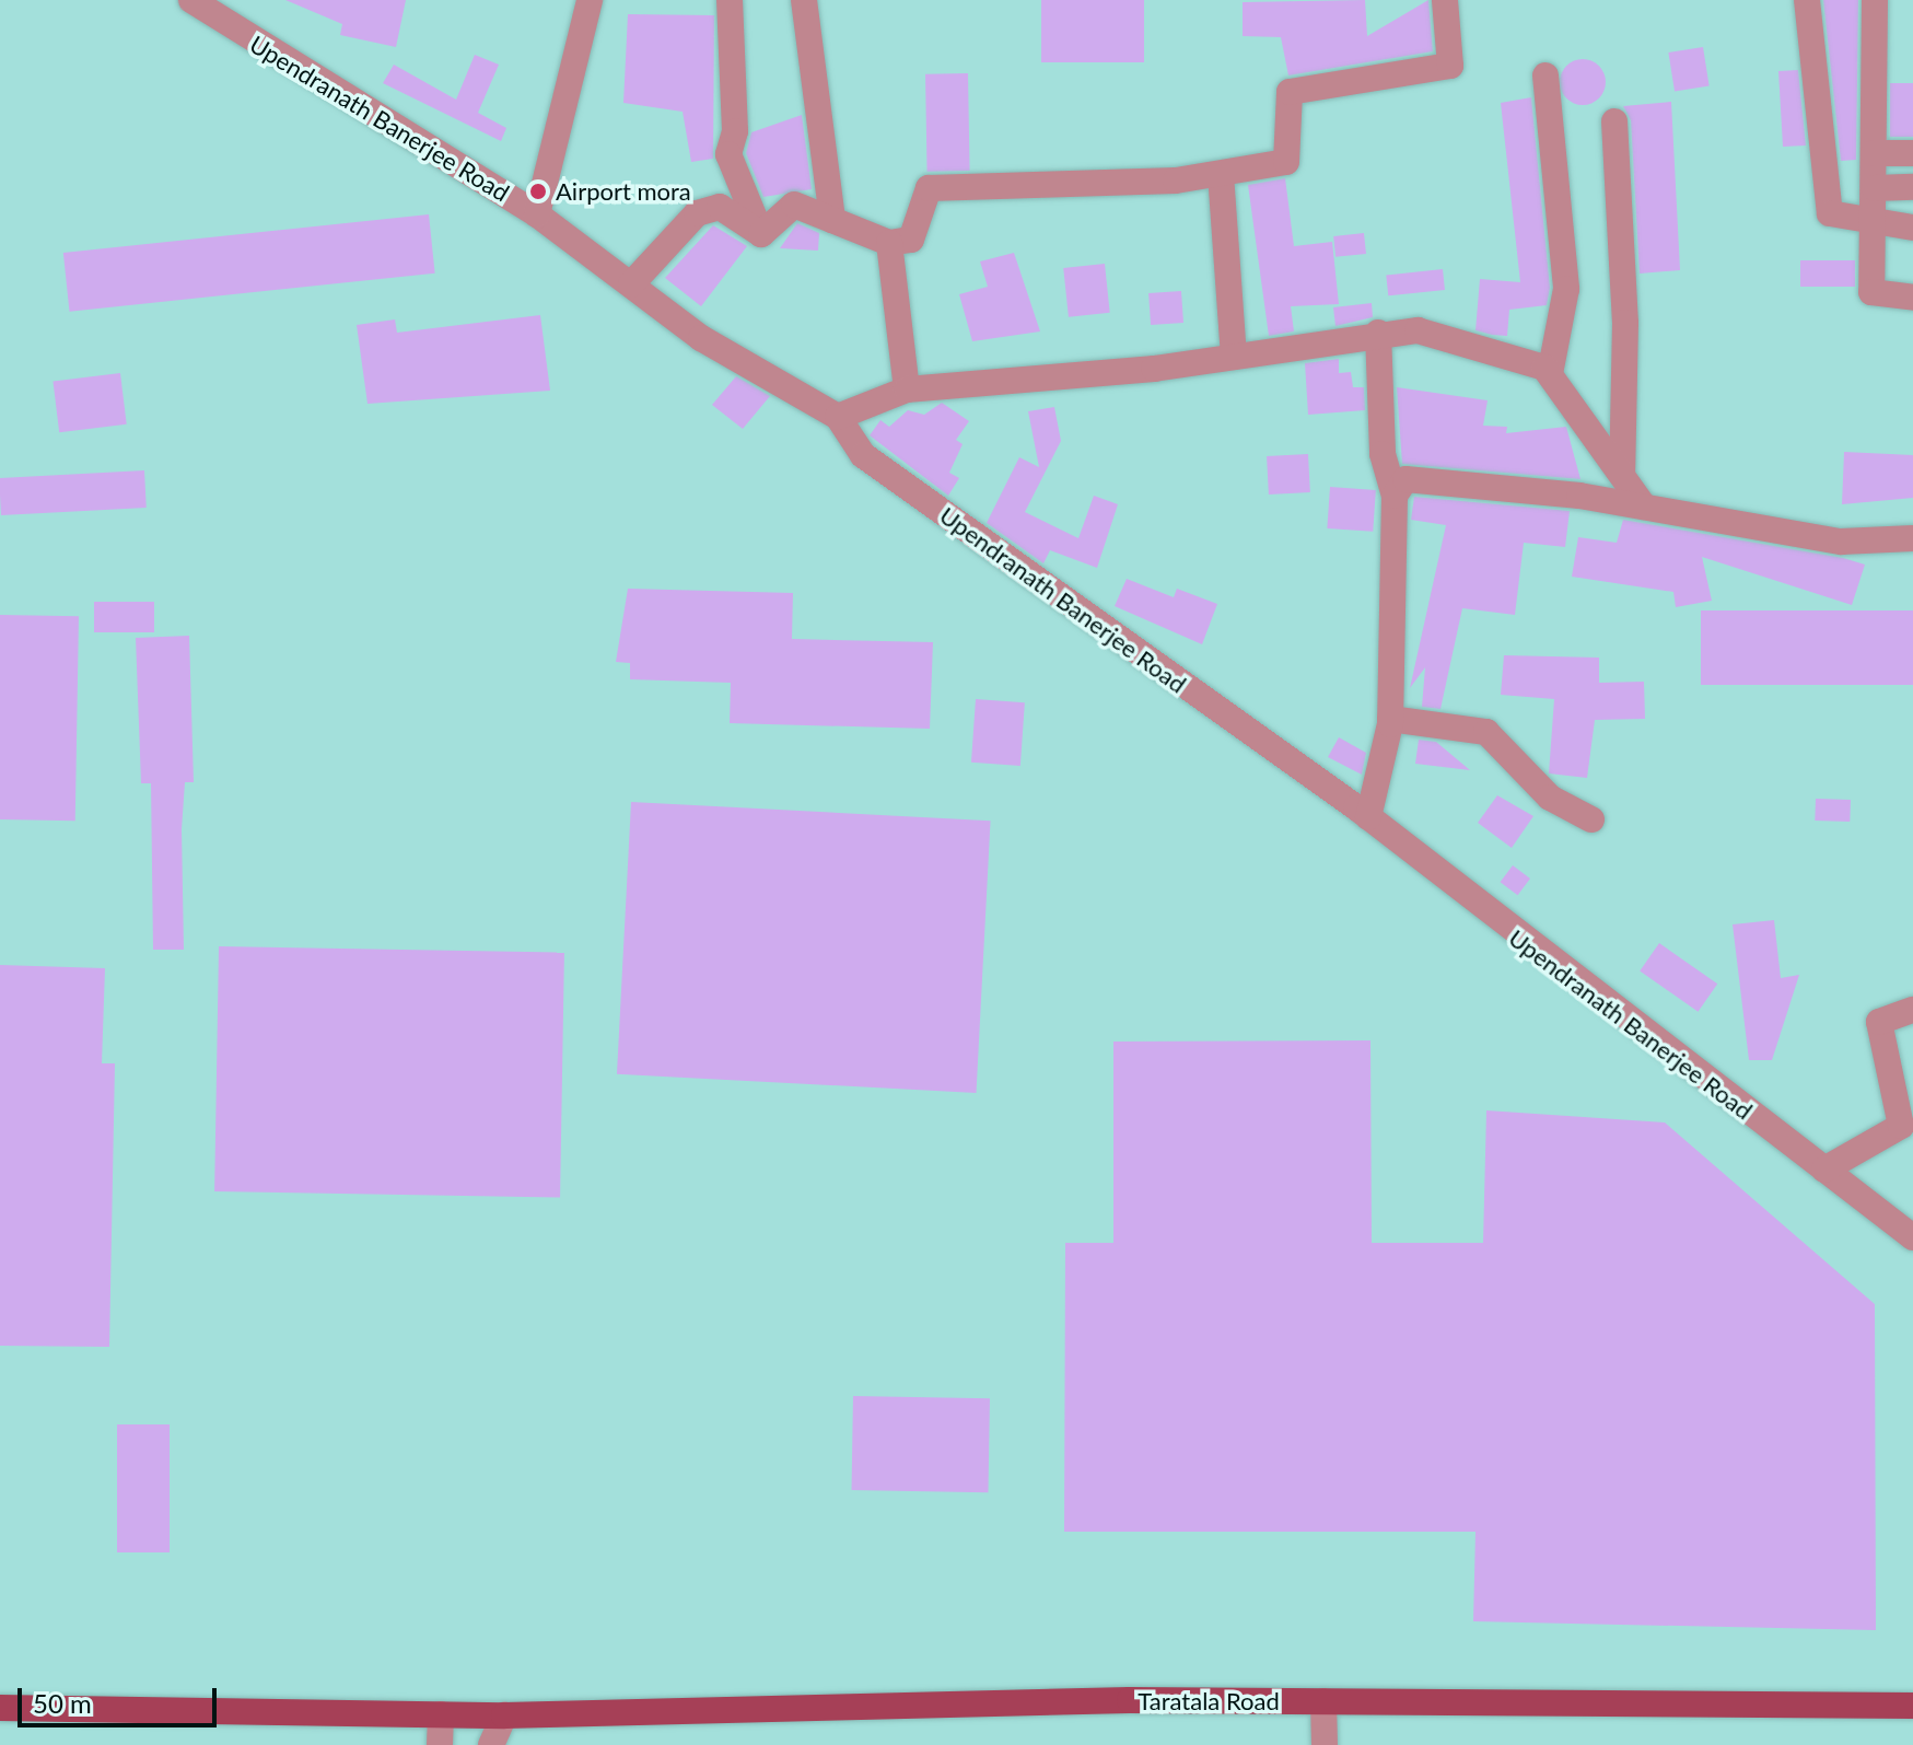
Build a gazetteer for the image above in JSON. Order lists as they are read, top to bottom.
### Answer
{
  "streets": {
    "main road": ["Taratala Road"],
    "street": ["Upendranath Banerjee Road"]
  },
  "places": ["Airport mora"],
  "scale_bar": "50 m"
}
